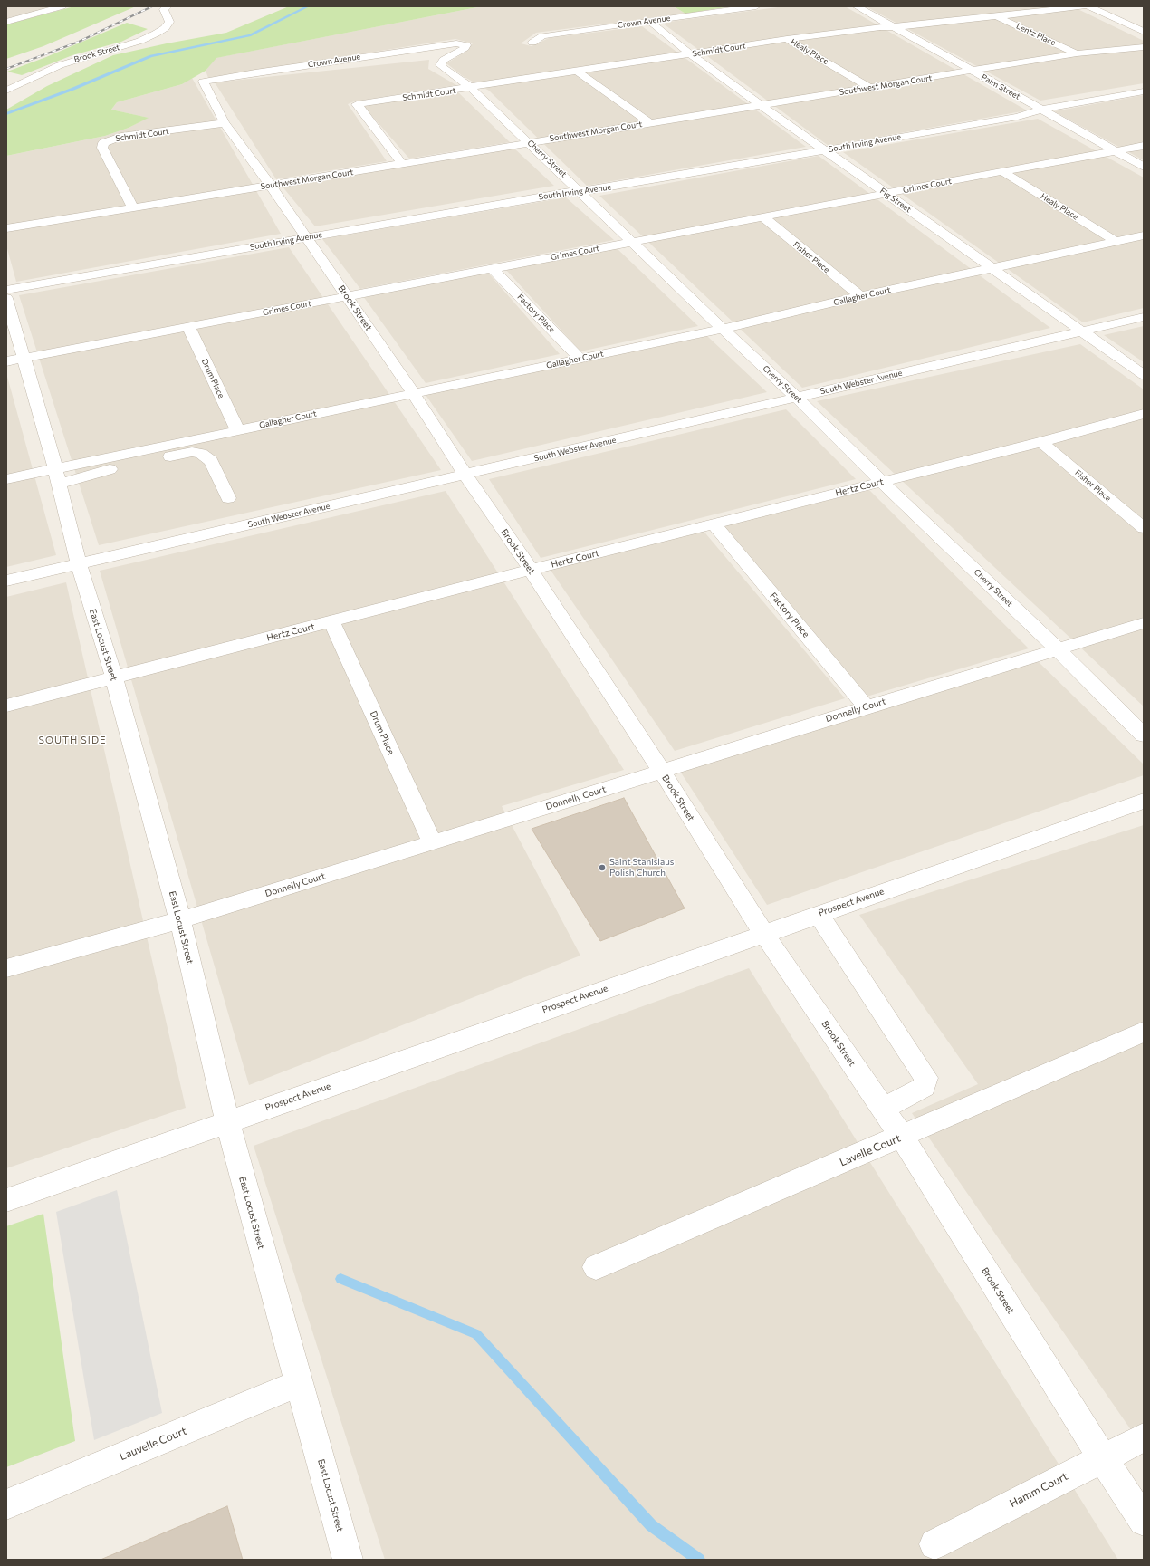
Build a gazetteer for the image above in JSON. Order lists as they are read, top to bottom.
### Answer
{
  "streets": {
    "street": [
      "Crown Avenue",
      "Lentz Place",
      "Schmidt Court",
      "Healy Place",
      "Brook Street",
      "Southwest Morgan Court",
      "Palm Street",
      "South Irving Avenue",
      "Cherry Street",
      "Grimes Court",
      "Fig Street",
      "Fisher Place",
      "Gallagher Court",
      "Factory Place",
      "Drum Place",
      "South Webster Avenue",
      "Hertz Court",
      "East Locust Street",
      "Donnelly Court",
      "Prospect Avenue",
      "Lavelle Court",
      "Lauvelle Court",
      "Hamm Court"
    ]
  },
  "crossings": [
    ["Crown Avenue", "Brook Street"],
    ["Crown Avenue", "Cherry Street"],
    ["Crown Avenue", "Fig Street"],
    ["Lentz Place", "Schmidt Court"],
    ["Lentz Place", "Southwest Morgan Court"],
    ["Schmidt Court", "Healy Place"],
    ["Schmidt Court", "Brook Street"],
    ["Schmidt Court", "Southwest Morgan Court"],
    ["Schmidt Court", "Palm Street"],
    ["Schmidt Court", "Cherry Street"],
    ["Schmidt Court", "Fig Street"],
    ["Healy Place", "Southwest Morgan Court"],
    ["Healy Place", "Grimes Court"],
    ["Healy Place", "Gallagher Court"],
    ["Brook Street", "Southwest Morgan Court"],
    ["Brook Street", "South Irving Avenue"],
    ["Brook Street", "Grimes Court"],
    ["Brook Street", "Gallagher Court"],
    ["Brook Street", "South Webster Avenue"],
    ["Brook Street", "Hertz Court"],
    ["Brook Street", "Donnelly Court"],
    ["Brook Street", "Prospect Avenue"],
    ["Brook Street", "Lavelle Court"],
    ["Brook Street", "Hamm Court"],
    ["Southwest Morgan Court", "Palm Street"],
    ["Southwest Morgan Court", "Cherry Street"],
    ["Southwest Morgan Court", "Fig Street"],
    ["Palm Street", "South Irving Avenue"],
    ["Palm Street", "Grimes Court"],
    ["South Irving Avenue", "Cherry Street"],
    ["South Irving Avenue", "Fig Street"],
    ["Cherry Street", "Grimes Court"],
    ["Cherry Street", "Gallagher Court"],
    ["Cherry Street", "South Webster Avenue"],
    ["Cherry Street", "Hertz Court"],
    ["Cherry Street", "Donnelly Court"],
    ["Grimes Court", "Fig Street"],
    ["Grimes Court", "Fisher Place"],
    ["Grimes Court", "Factory Place"],
    ["Grimes Court", "Drum Place"],
    ["Grimes Court", "East Locust Street"],
    ["Fig Street", "Gallagher Court"],
    ["Fig Street", "South Webster Avenue"],
    ["Fisher Place", "Gallagher Court"],
    ["Fisher Place", "Hertz Court"],
    ["Gallagher Court", "Factory Place"],
    ["Gallagher Court", "Drum Place"],
    ["Gallagher Court", "East Locust Street"],
    ["Factory Place", "Hertz Court"],
    ["Factory Place", "Donnelly Court"],
    ["Drum Place", "Hertz Court"],
    ["Drum Place", "Donnelly Court"],
    ["South Webster Avenue", "East Locust Street"],
    ["Hertz Court", "East Locust Street"],
    ["East Locust Street", "Donnelly Court"],
    ["East Locust Street", "Prospect Avenue"],
    ["East Locust Street", "Lauvelle Court"]
  ],
  "districts": ["SOUTH SIDE"],
  "places": ["Saint Stanislaus Polish Church"]
}
